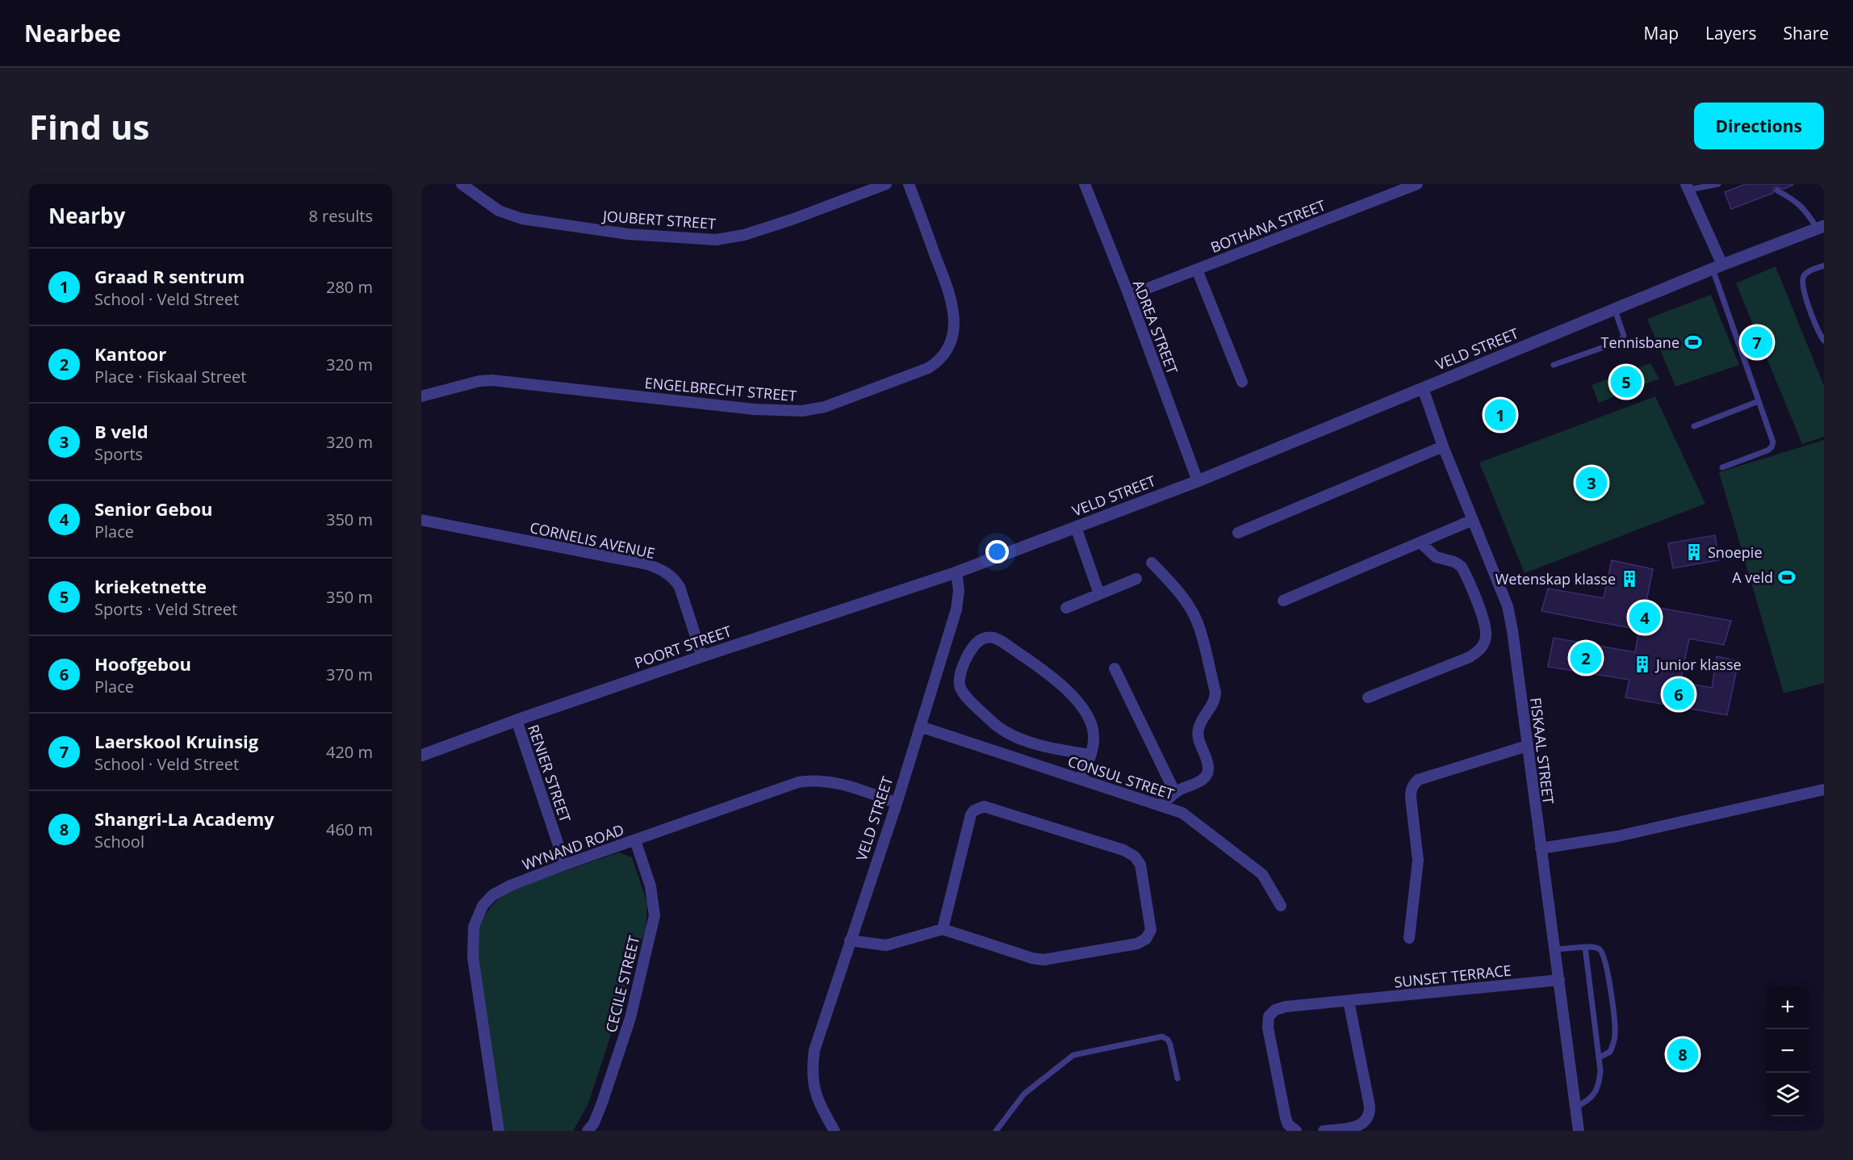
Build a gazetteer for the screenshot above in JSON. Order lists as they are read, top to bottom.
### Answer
{
  "streets": {
    "street": [
      "JOUBERT STREET",
      "BOTHANA STREET",
      "ADREA STREET",
      "VELD STREET",
      "ENGELBRECHT STREET",
      "CORNELIS AVENUE",
      "POORT STREET",
      "FISKAAL STREET",
      "RENIER STREET",
      "CONSUL STREET",
      "WYNAND ROAD",
      "SUNSET TERRACE",
      "CECILE STREET"
    ]
  },
  "crossings": [
    ["BOTHANA STREET", "ADREA STREET"],
    ["ADREA STREET", "VELD STREET"],
    ["VELD STREET", "POORT STREET"],
    ["VELD STREET", "FISKAAL STREET"],
    ["VELD STREET", "CONSUL STREET"],
    ["VELD STREET", "WYNAND ROAD"],
    ["CORNELIS AVENUE", "POORT STREET"],
    ["POORT STREET", "RENIER STREET"],
    ["FISKAAL STREET", "SUNSET TERRACE"],
    ["RENIER STREET", "WYNAND ROAD"],
    ["WYNAND ROAD", "CECILE STREET"]
  ],
  "places": {
    "sports": ["Tennisbane", "A veld"],
    "building": ["Snoepie", "Wetenskap klasse", "Junior klasse"]
  },
  "page": {
    "header": "Nearbee",
    "nav": ["Map", "Layers", "Share"],
    "buttons": "Directions",
    "title": "Find us",
    "heading": ["Nearby", "8 results"],
    "list": [
      {
        "mark": "1",
        "name": "Graad R sentrum",
        "note": "School · Veld Street",
        "value": "280 m"
      },
      {
        "mark": "2",
        "name": "Kantoor",
        "note": "Place · Fiskaal Street",
        "value": "320 m"
      },
      {
        "mark": "3",
        "name": "B veld",
        "note": "Sports",
        "value": "320 m"
      },
      {
        "mark": "4",
        "name": "Senior Gebou",
        "note": "Place",
        "value": "350 m"
      },
      {
        "mark": "5",
        "name": "krieketnette",
        "note": "Sports · Veld Street",
        "value": "350 m"
      },
      {
        "mark": "6",
        "name": "Hoofgebou",
        "note": "Place",
        "value": "370 m"
      },
      {
        "mark": "7",
        "name": "Laerskool Kruinsig",
        "note": "School · Veld Street",
        "value": "420 m"
      },
      {
        "mark": "8",
        "name": "Shangri-La Academy",
        "note": "School",
        "value": "460 m"
      }
    ],
    "pins": [
      "7",
      "5",
      "1",
      "3",
      "4",
      "2",
      "6",
      "8"
    ],
    "map_buttons": ["+", "−"]
  }
}
